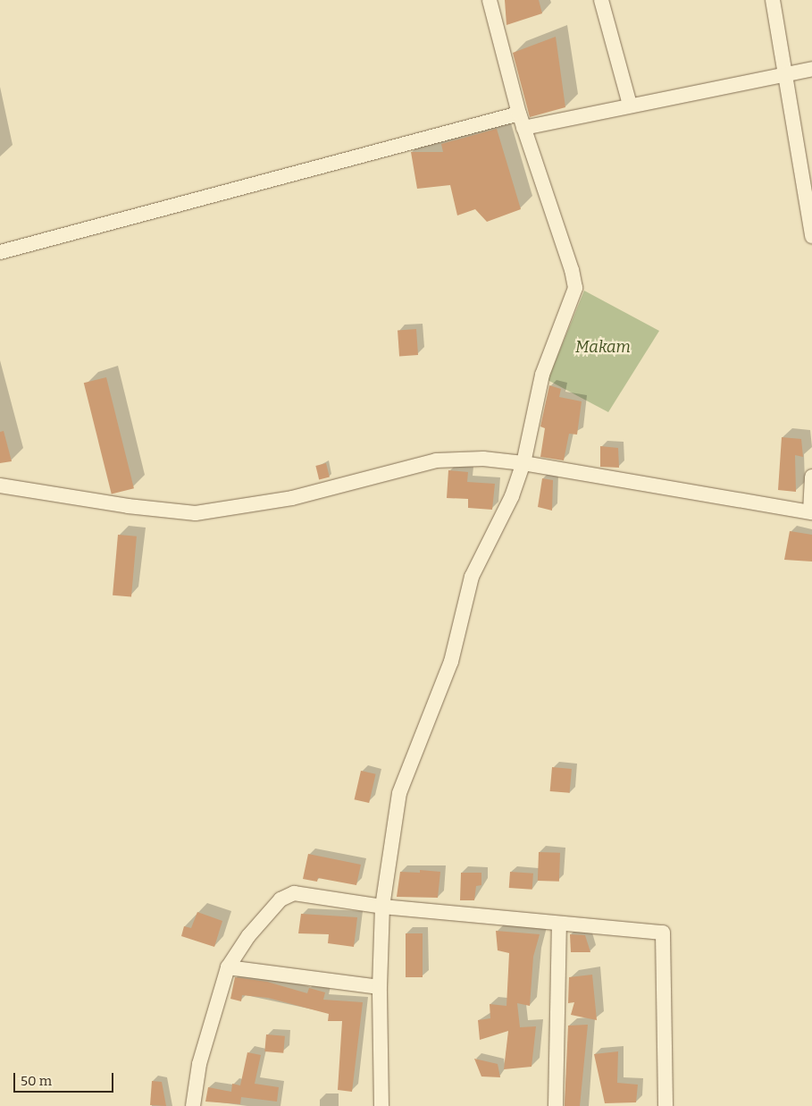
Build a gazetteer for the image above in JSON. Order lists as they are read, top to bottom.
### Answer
{
  "parks": ["Makam"],
  "scale_bar": "50 m"
}
